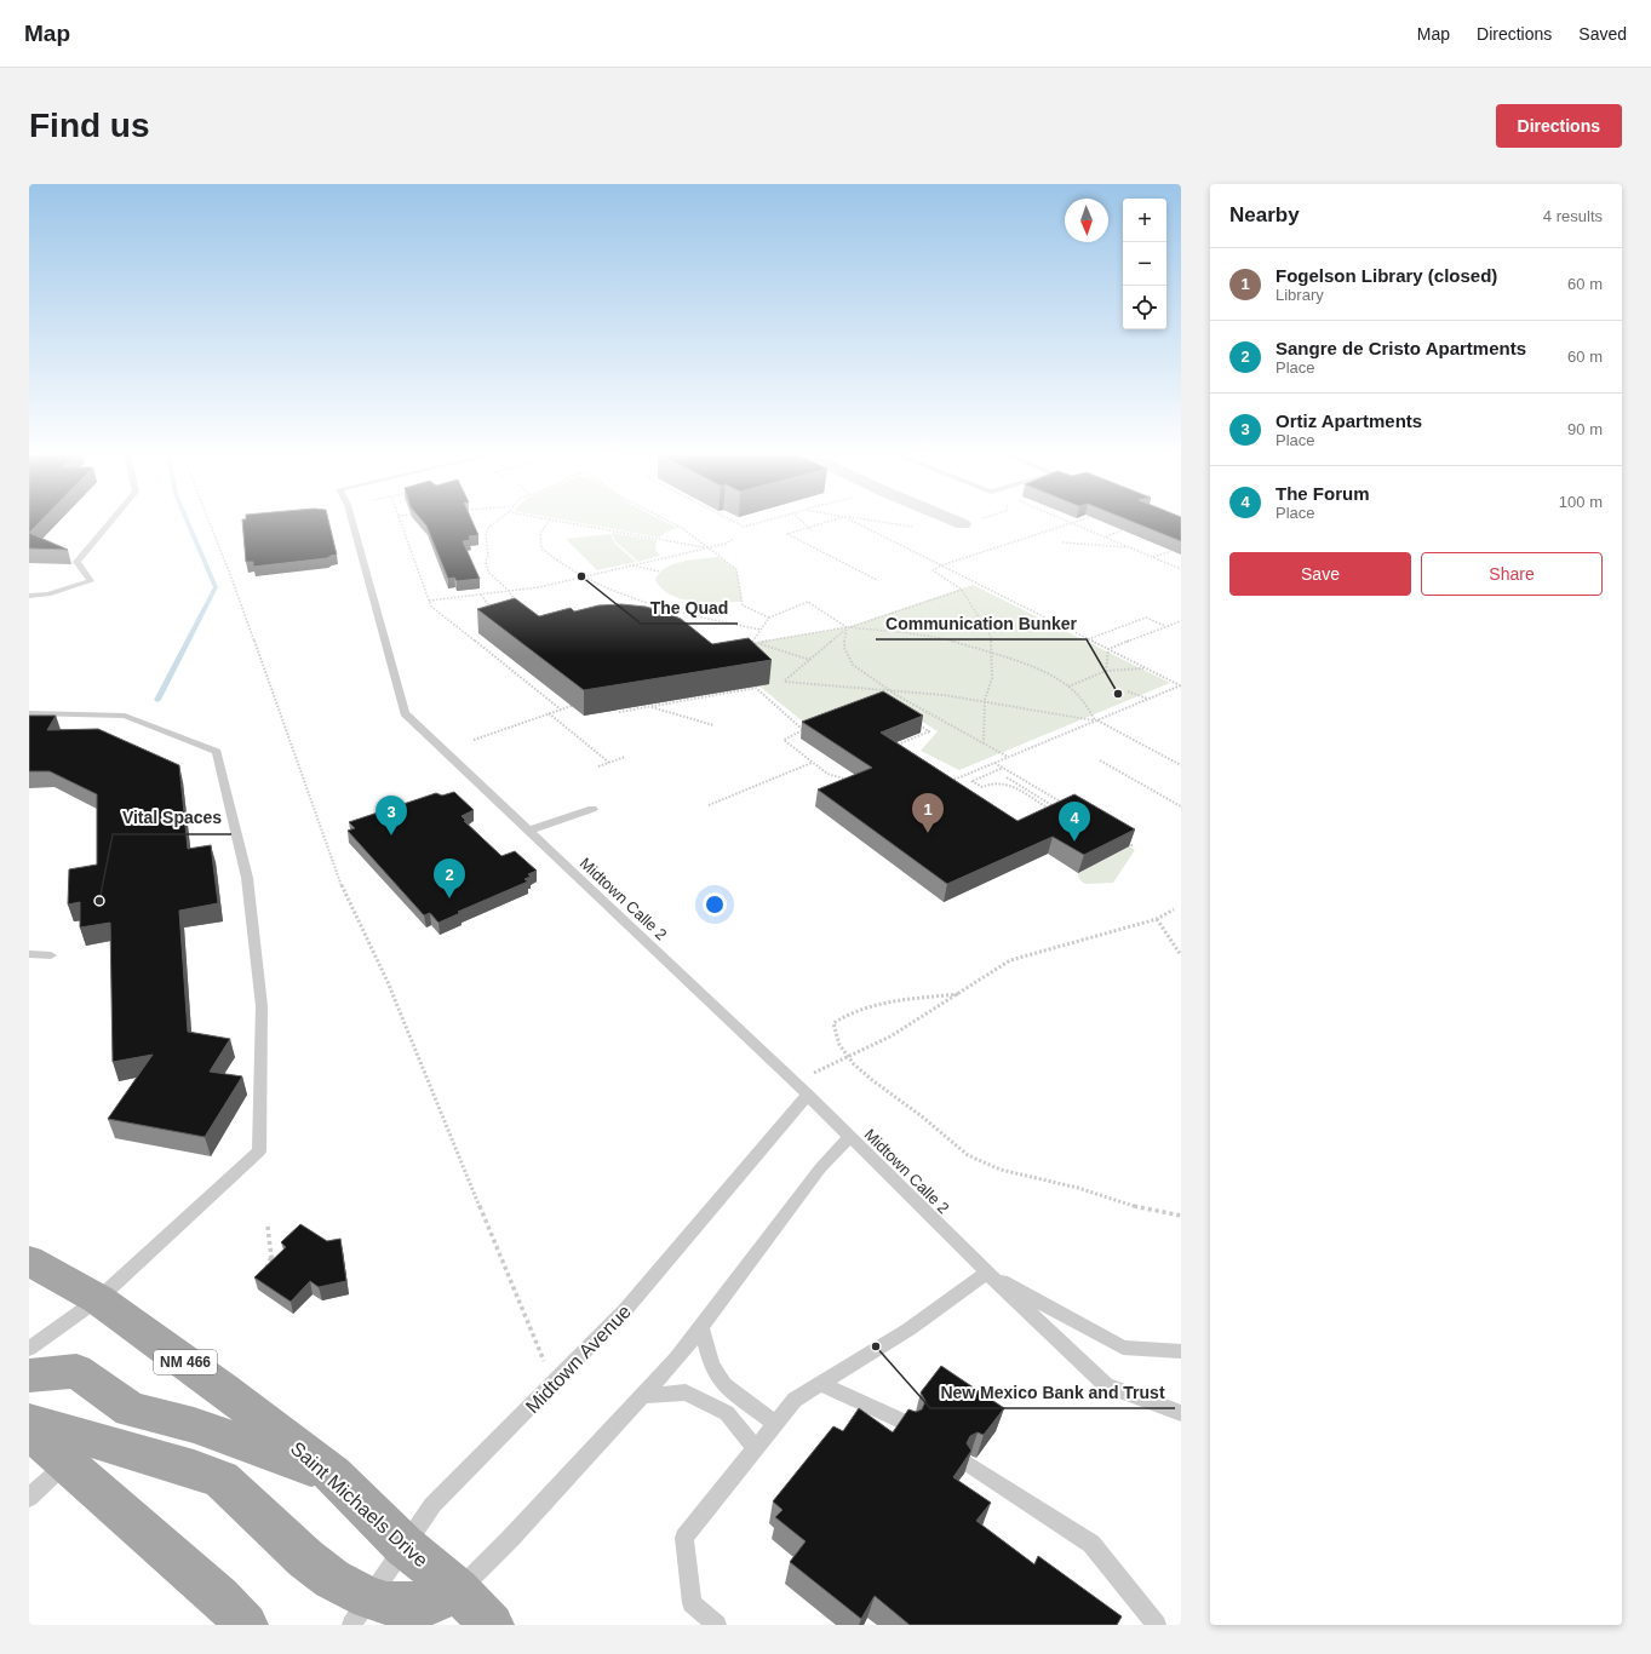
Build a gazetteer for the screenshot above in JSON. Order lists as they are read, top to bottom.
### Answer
{
  "streets": {
    "main road": ["NM 466", "Saint Michaels Drive"],
    "lane": ["Midtown Calle 2", "Midtown Avenue"]
  },
  "crossings": [
    ["Midtown Calle 2", "Midtown Avenue"],
    ["Midtown Avenue", "Saint Michaels Drive"]
  ],
  "places": [
    "The Quad",
    "Communication Bunker",
    "Vital Spaces",
    "New Mexico Bank and Trust"
  ],
  "north": "bottom",
  "page": {
    "header": "Map",
    "nav": ["Map", "Directions", "Saved"],
    "buttons": [
      "Directions",
      ["Save", "Share"]
    ],
    "title": "Find us",
    "heading": ["Nearby", "4 results"],
    "map_buttons": ["+", "−"],
    "list": [
      {
        "mark": "1",
        "name": "Fogelson Library (closed)",
        "note": "Library",
        "value": "60 m"
      },
      {
        "mark": "2",
        "name": "Sangre de Cristo Apartments",
        "note": "Place",
        "value": "60 m"
      },
      {
        "mark": "3",
        "name": "Ortiz Apartments",
        "note": "Place",
        "value": "90 m"
      },
      {
        "mark": "4",
        "name": "The Forum",
        "note": "Place",
        "value": "100 m"
      }
    ],
    "pins": [
      "1",
      "3",
      "4",
      "2"
    ]
  }
}
